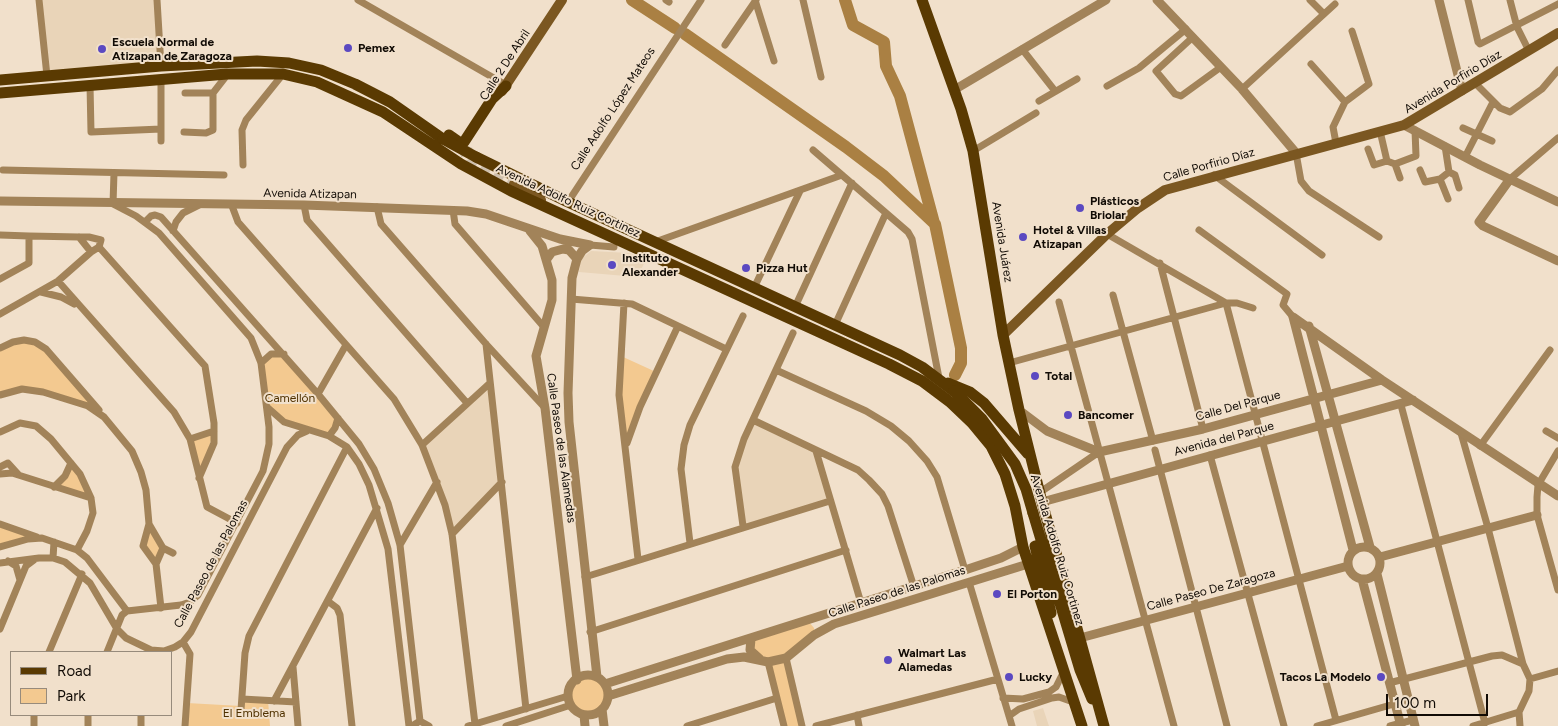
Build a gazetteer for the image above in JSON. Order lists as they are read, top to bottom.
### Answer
{
  "streets": {
    "main road": [
      "Calle 2 De Abril",
      "Avenida Porfirio Díaz",
      "Calle Porfirio Díaz",
      "Avenida Adolfo Ruiz Cortinez",
      "Avenida Juárez"
    ],
    "street": [
      "Calle Adolfo López Mateos",
      "Avenida Atizapan",
      "Calle Del Parque",
      "Avenida del Parque",
      "Calle Paseo de las Alamedas",
      "Calle Paseo de las Palomas",
      "Calle Paseo De Zaragoza"
    ]
  },
  "crossings": [
    ["Avenida Porfirio Díaz", "Calle Porfirio Díaz"],
    ["Calle Adolfo López Mateos", "Avenida Adolfo Ruiz Cortinez"],
    ["Calle Porfirio Díaz", "Avenida Juárez"],
    ["Avenida Atizapan", "Calle Paseo de las Alamedas"],
    ["Avenida Atizapan", "Calle Paseo de las Palomas"],
    ["Avenida Adolfo Ruiz Cortinez", "Calle Paseo de las Palomas"],
    ["Avenida Juárez", "Calle Del Parque"],
    ["Avenida Juárez", "Avenida del Parque"],
    ["Calle Del Parque", "Avenida del Parque"],
    ["Calle Paseo de las Alamedas", "Calle Paseo de las Palomas"]
  ],
  "parks": ["Camellón", "El Emblema"],
  "places": [
    "Pemex",
    "Escuela Normal de Atizapan de Zaragoza",
    "Plásticos Briolar",
    "Hotel & Villas Atizapan",
    "Instituto Alexander",
    "Pizza Hut",
    "Total",
    "Bancomer",
    "El Porton",
    "Walmart Las Alamedas",
    "Lucky",
    "Tacos La Modelo"
  ],
  "legend": ["Road", "Park"],
  "scale_bar": "100 m"
}
